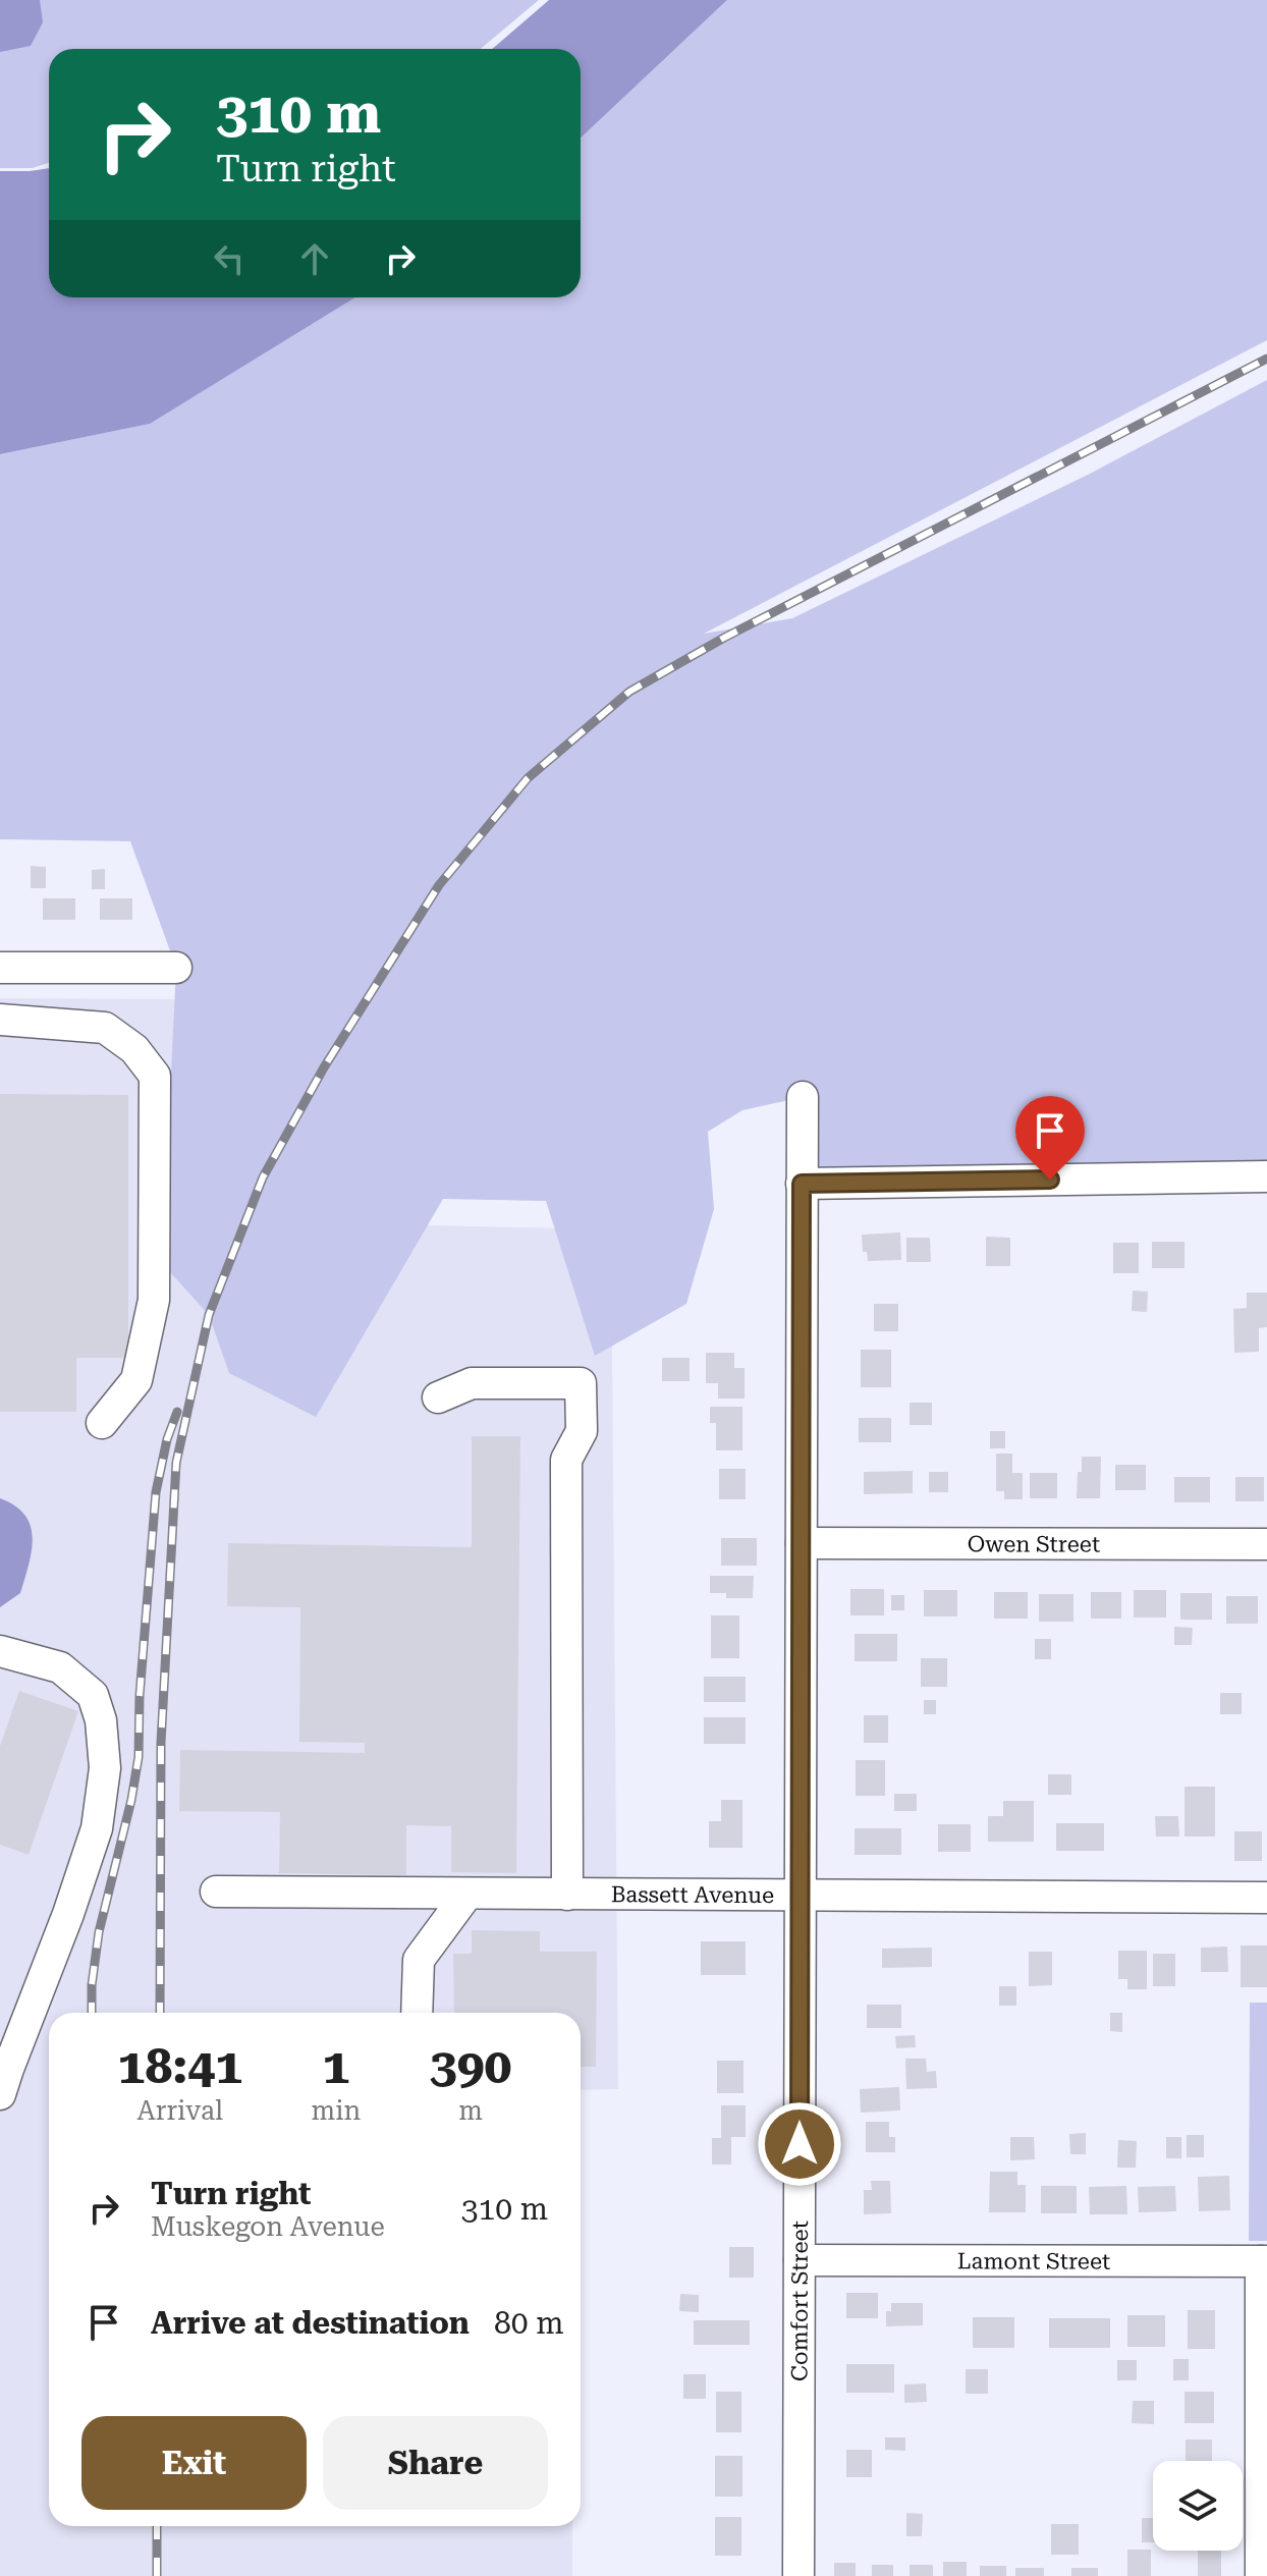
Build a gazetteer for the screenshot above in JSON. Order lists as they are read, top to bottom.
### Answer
{
  "streets": {
    "street": [
      "Owen Street",
      "Bassett Avenue",
      "Lamont Street",
      "Comfort Street"
    ]
  },
  "crossings": [
    ["Owen Street", "Comfort Street"],
    ["Bassett Avenue", "Comfort Street"],
    ["Lamont Street", "Comfort Street"]
  ],
  "page": {
    "turn": ["310 m", "Turn right"],
    "eta": [
      "18:41",
      "Arrival",
      "1",
      "min",
      "390",
      "m"
    ],
    "list": [
      {
        "name": "Turn right",
        "note": "Muskegon Avenue",
        "value": "310 m"
      },
      {
        "name": "Arrive at destination",
        "value": "80 m"
      }
    ],
    "buttons": ["Exit", "Share"]
  }
}
